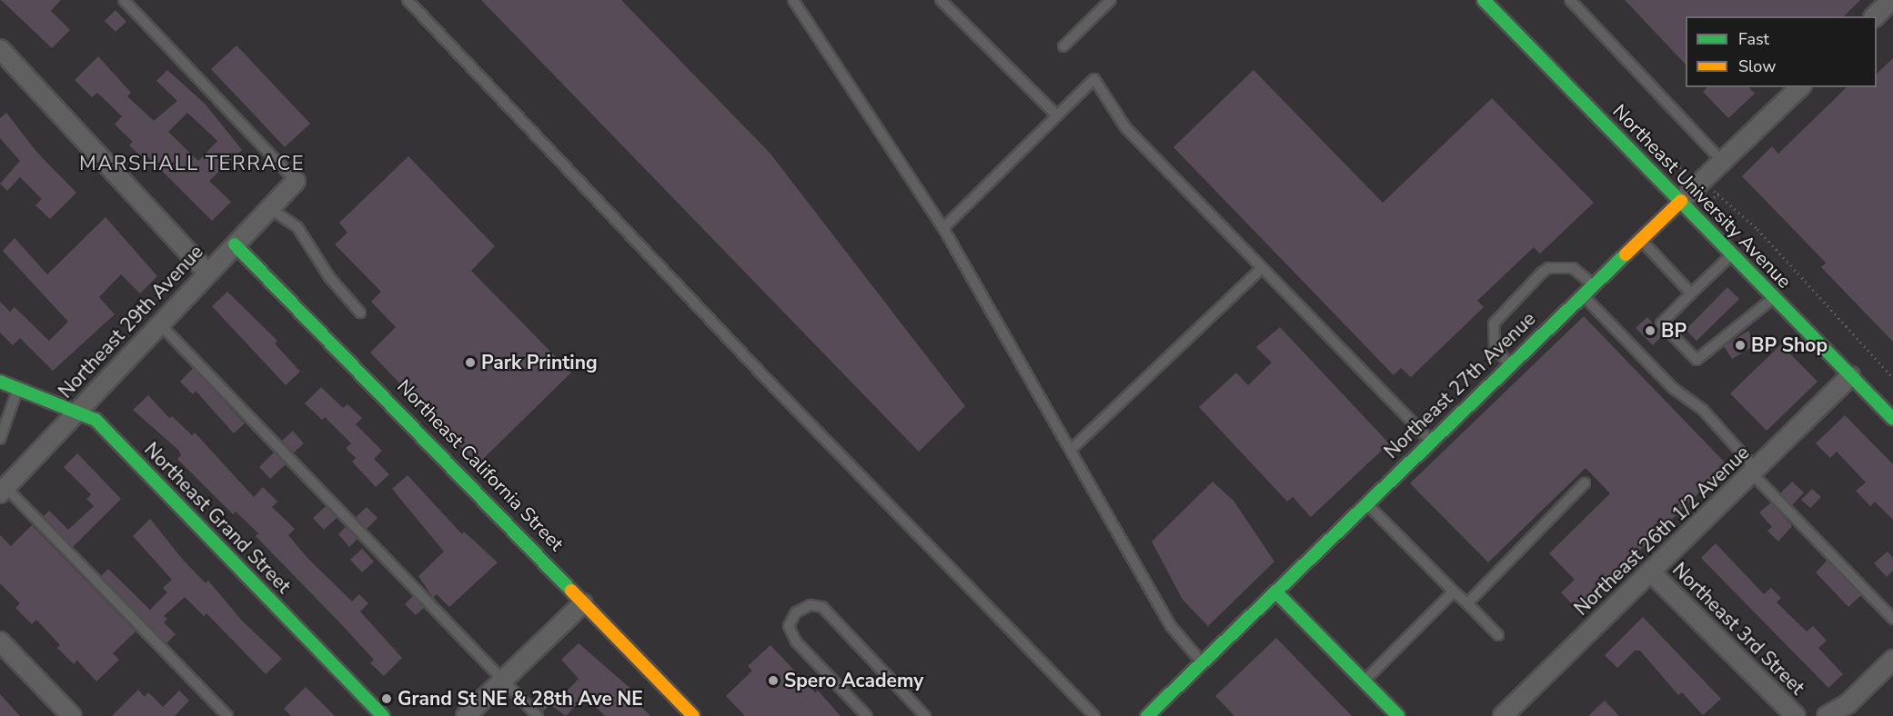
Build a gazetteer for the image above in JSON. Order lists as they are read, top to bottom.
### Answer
{
  "streets": {
    "street": [
      "Northeast University Avenue",
      "Northeast 29th Avenue",
      "Northeast 27th Avenue",
      "Northeast California Street",
      "Northeast Grand Street",
      "Northeast 26th 1/2 Avenue",
      "Northeast 3rd Street"
    ]
  },
  "crossings": [
    ["Northeast University Avenue", "Northeast 27th Avenue"],
    ["Northeast University Avenue", "Northeast 26th 1/2 Avenue"],
    ["Northeast 29th Avenue", "Northeast California Street"],
    ["Northeast 29th Avenue", "Northeast Grand Street"],
    ["Northeast 26th 1/2 Avenue", "Northeast 3rd Street"]
  ],
  "districts": ["MARSHALL TERRACE"],
  "places": [
    "BP",
    "BP Shop",
    "Park Printing",
    "Spero Academy",
    "Grand St NE & 28th Ave NE"
  ],
  "legend": ["Fast", "Slow"]
}
